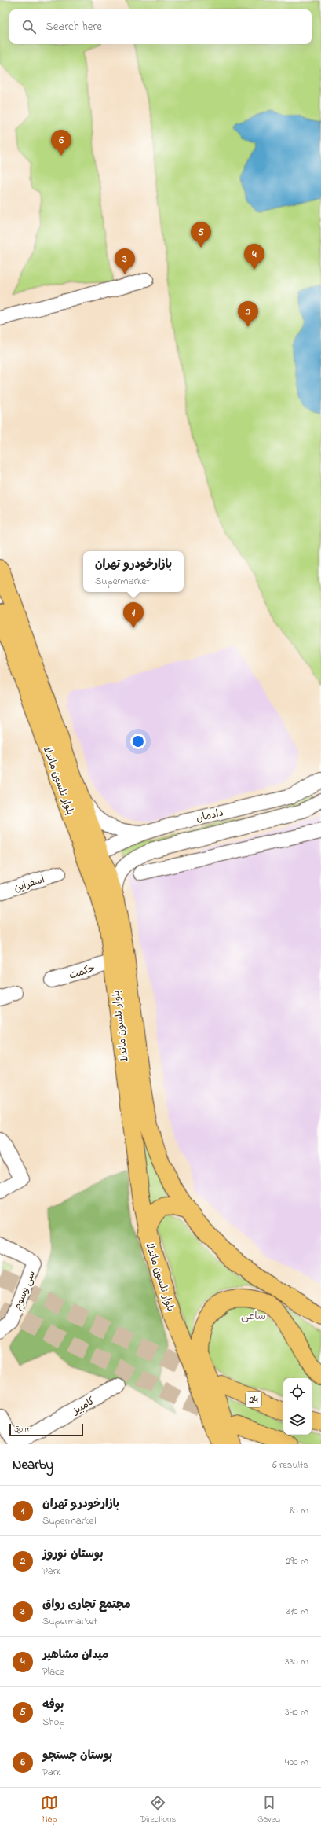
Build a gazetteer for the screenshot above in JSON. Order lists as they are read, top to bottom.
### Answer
{
  "streets": {
    "main road": ["بلوار نلسون ماندلا", "24"],
    "street": [
      "دادمان",
      "اسفراین",
      "حکمت",
      "سی وسوم",
      "کامبیز"
    ]
  },
  "crossings": [
    ["بلوار نلسون ماندلا", "دادمان"],
    ["بلوار نلسون ماندلا", "حکمت"]
  ],
  "districts": ["ساعی"],
  "scale_bar": "50 m",
  "page": {
    "search": "Search here",
    "pins": [
      "6",
      "5",
      "4",
      "3",
      "2",
      "1"
    ],
    "popup": ["بازارخودرو تهران", "Supermarket"],
    "scale": "50 m",
    "heading": ["Nearby", "6 results"],
    "list": [
      {
        "mark": "1",
        "name": "بازارخودرو تهران",
        "note": "Supermarket",
        "value": "80 m"
      },
      {
        "mark": "2",
        "name": "بوستان نوروز",
        "note": "Park",
        "value": "290 m"
      },
      {
        "mark": "3",
        "name": "مجتمع تجاری رواق",
        "note": "Supermarket",
        "value": "310 m"
      },
      {
        "mark": "4",
        "name": "میدان مشاهیر",
        "note": "Place",
        "value": "330 m"
      },
      {
        "mark": "5",
        "name": "بوفه",
        "note": "Shop",
        "value": "340 m"
      },
      {
        "mark": "6",
        "name": "بوستان جستجو",
        "note": "Park",
        "value": "400 m"
      }
    ],
    "nav": ["Map", "Directions", "Saved"]
  }
}
